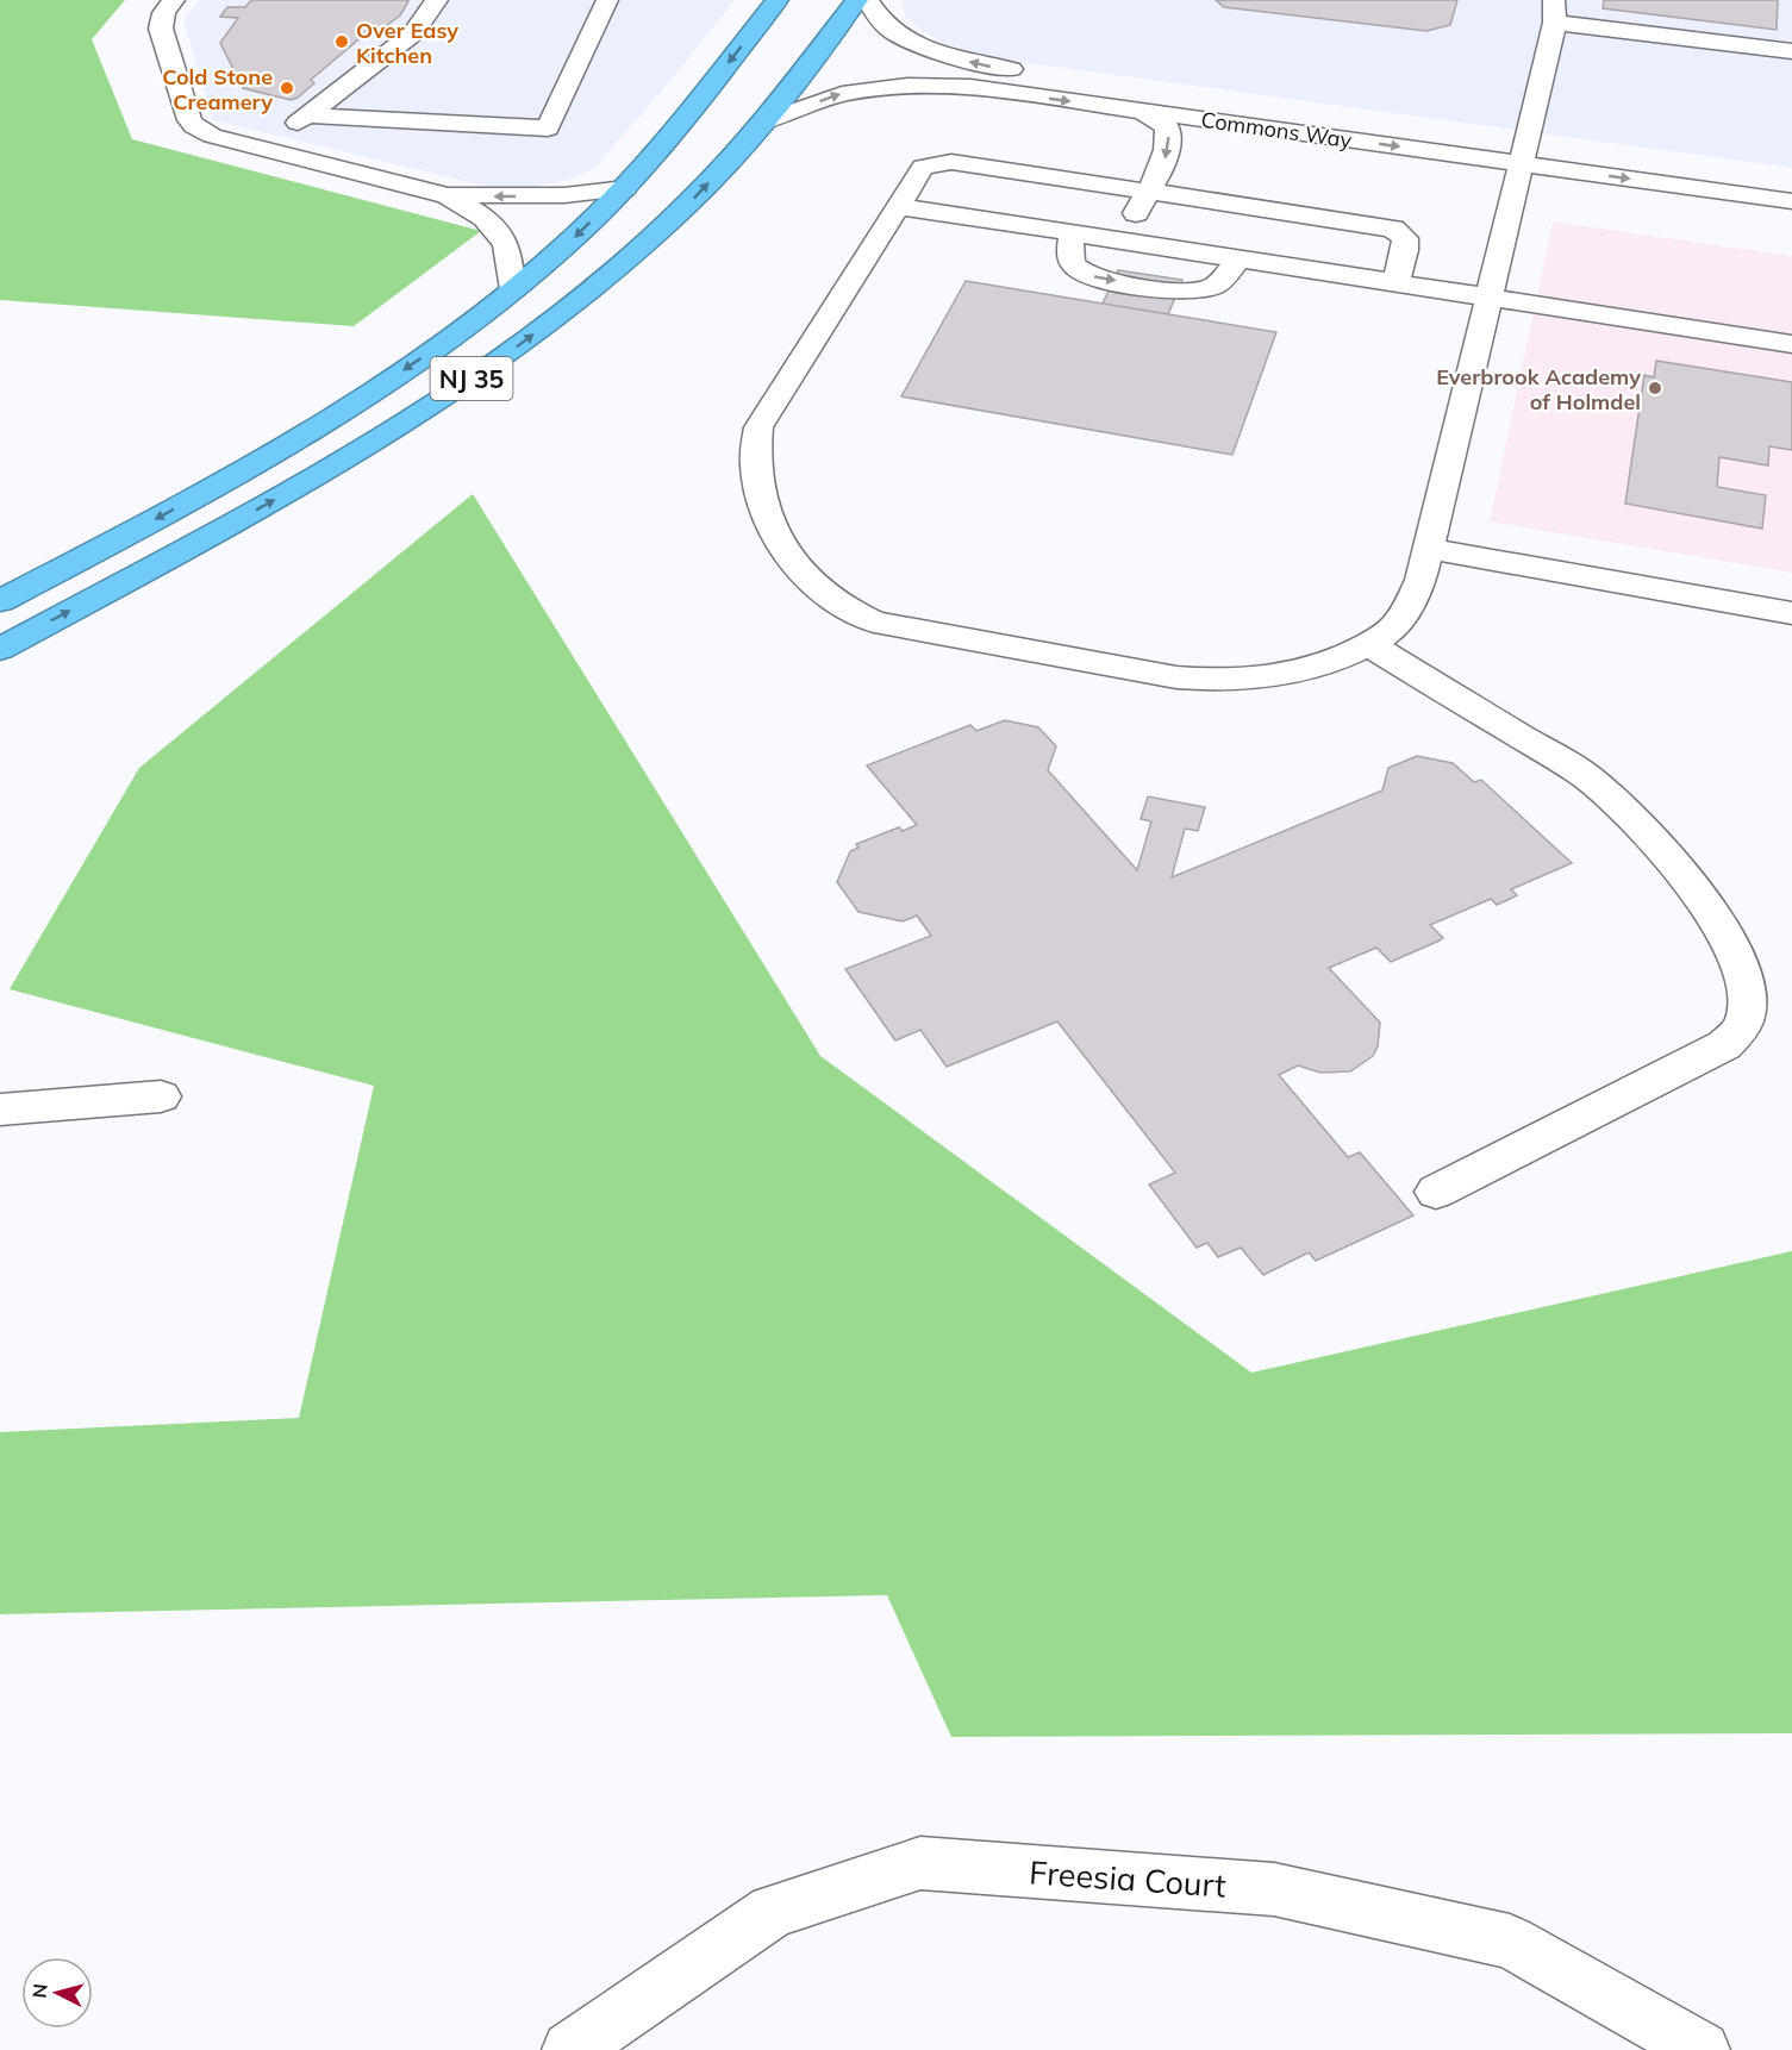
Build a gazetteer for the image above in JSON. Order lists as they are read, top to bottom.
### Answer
{
  "streets": {
    "highway": ["NJ 35"],
    "street": ["Commons Way", "Freesia Court"]
  },
  "crossings": [
    ["Commons Way", "NJ 35"]
  ],
  "places": ["Over Easy Kitchen", "Cold Stone Creamery", "Everbrook Academy of Holmdel"],
  "north": "left"
}
